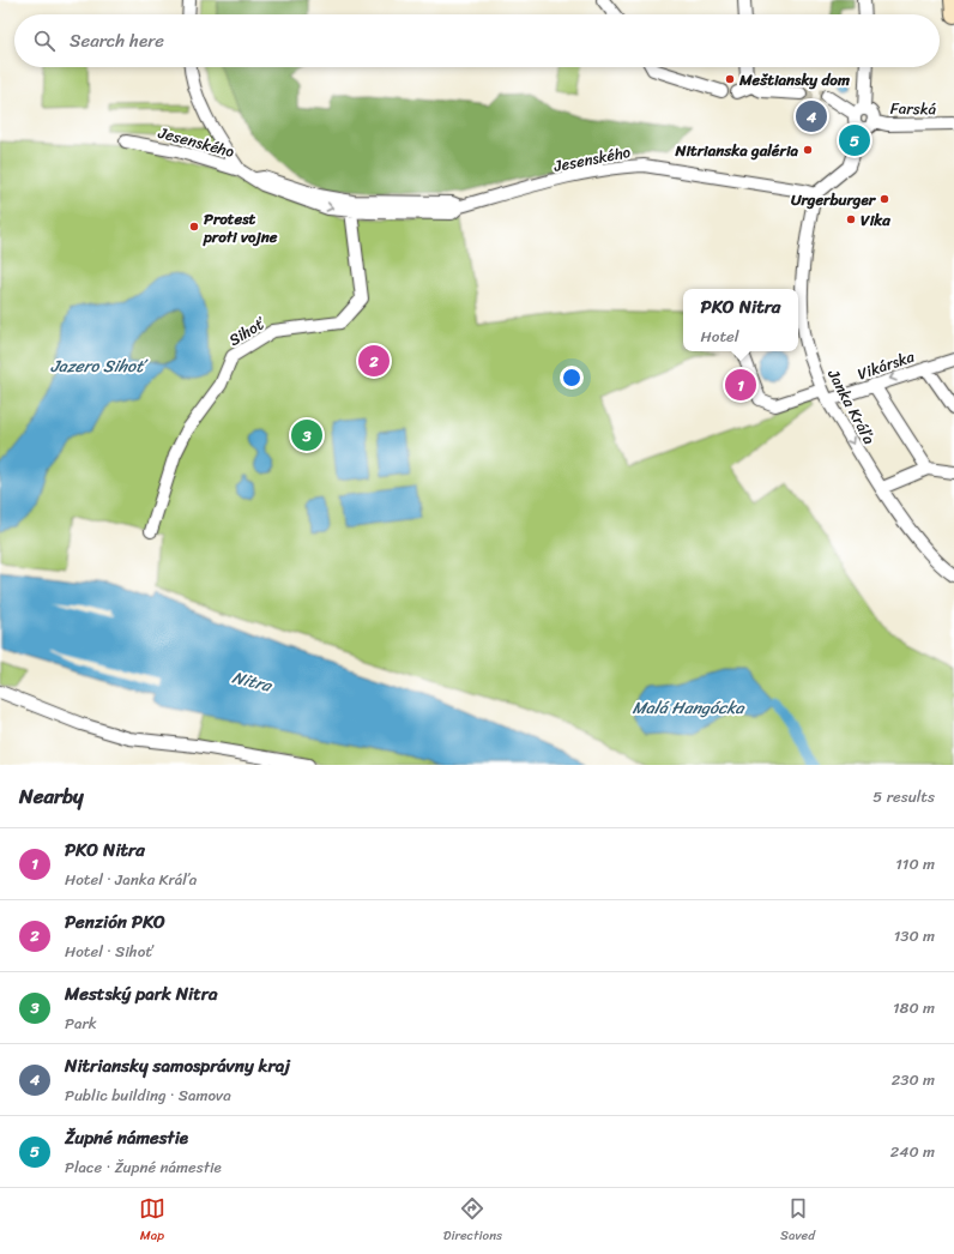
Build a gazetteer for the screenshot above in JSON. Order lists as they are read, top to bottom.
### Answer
{
  "streets": {
    "street": [
      "Farská",
      "Jesenského",
      "Sihoť",
      "Vikárska",
      "Janka Kráľa"
    ]
  },
  "crossings": [
    ["Jesenského", "Sihoť"],
    ["Jesenského", "Janka Kráľa"],
    ["Vikárska", "Janka Kráľa"]
  ],
  "water": ["Jazero Sihoť", "Nitra", "Malá Hangócka"],
  "places": [
    "Meštiansky dom",
    "Nitrianska galéria",
    "Urgerburger",
    "Vika",
    "Protest proti vojne"
  ],
  "page": {
    "search": "Search here",
    "pins": [
      "4",
      "5",
      "2",
      "1",
      "3"
    ],
    "popup": ["PKO Nitra", "Hotel"],
    "heading": ["Nearby", "5 results"],
    "list": [
      {
        "mark": "1",
        "name": "PKO Nitra",
        "note": "Hotel · Janka Kráľa",
        "value": "110 m"
      },
      {
        "mark": "2",
        "name": "Penzión PKO",
        "note": "Hotel · Sihoť",
        "value": "130 m"
      },
      {
        "mark": "3",
        "name": "Mestský park Nitra",
        "note": "Park",
        "value": "180 m"
      },
      {
        "mark": "4",
        "name": "Nitriansky samosprávny kraj",
        "note": "Public building · Samova",
        "value": "230 m"
      },
      {
        "mark": "5",
        "name": "Župné námestie",
        "note": "Place · Župné námestie",
        "value": "240 m"
      }
    ],
    "nav": ["Map", "Directions", "Saved"]
  }
}
